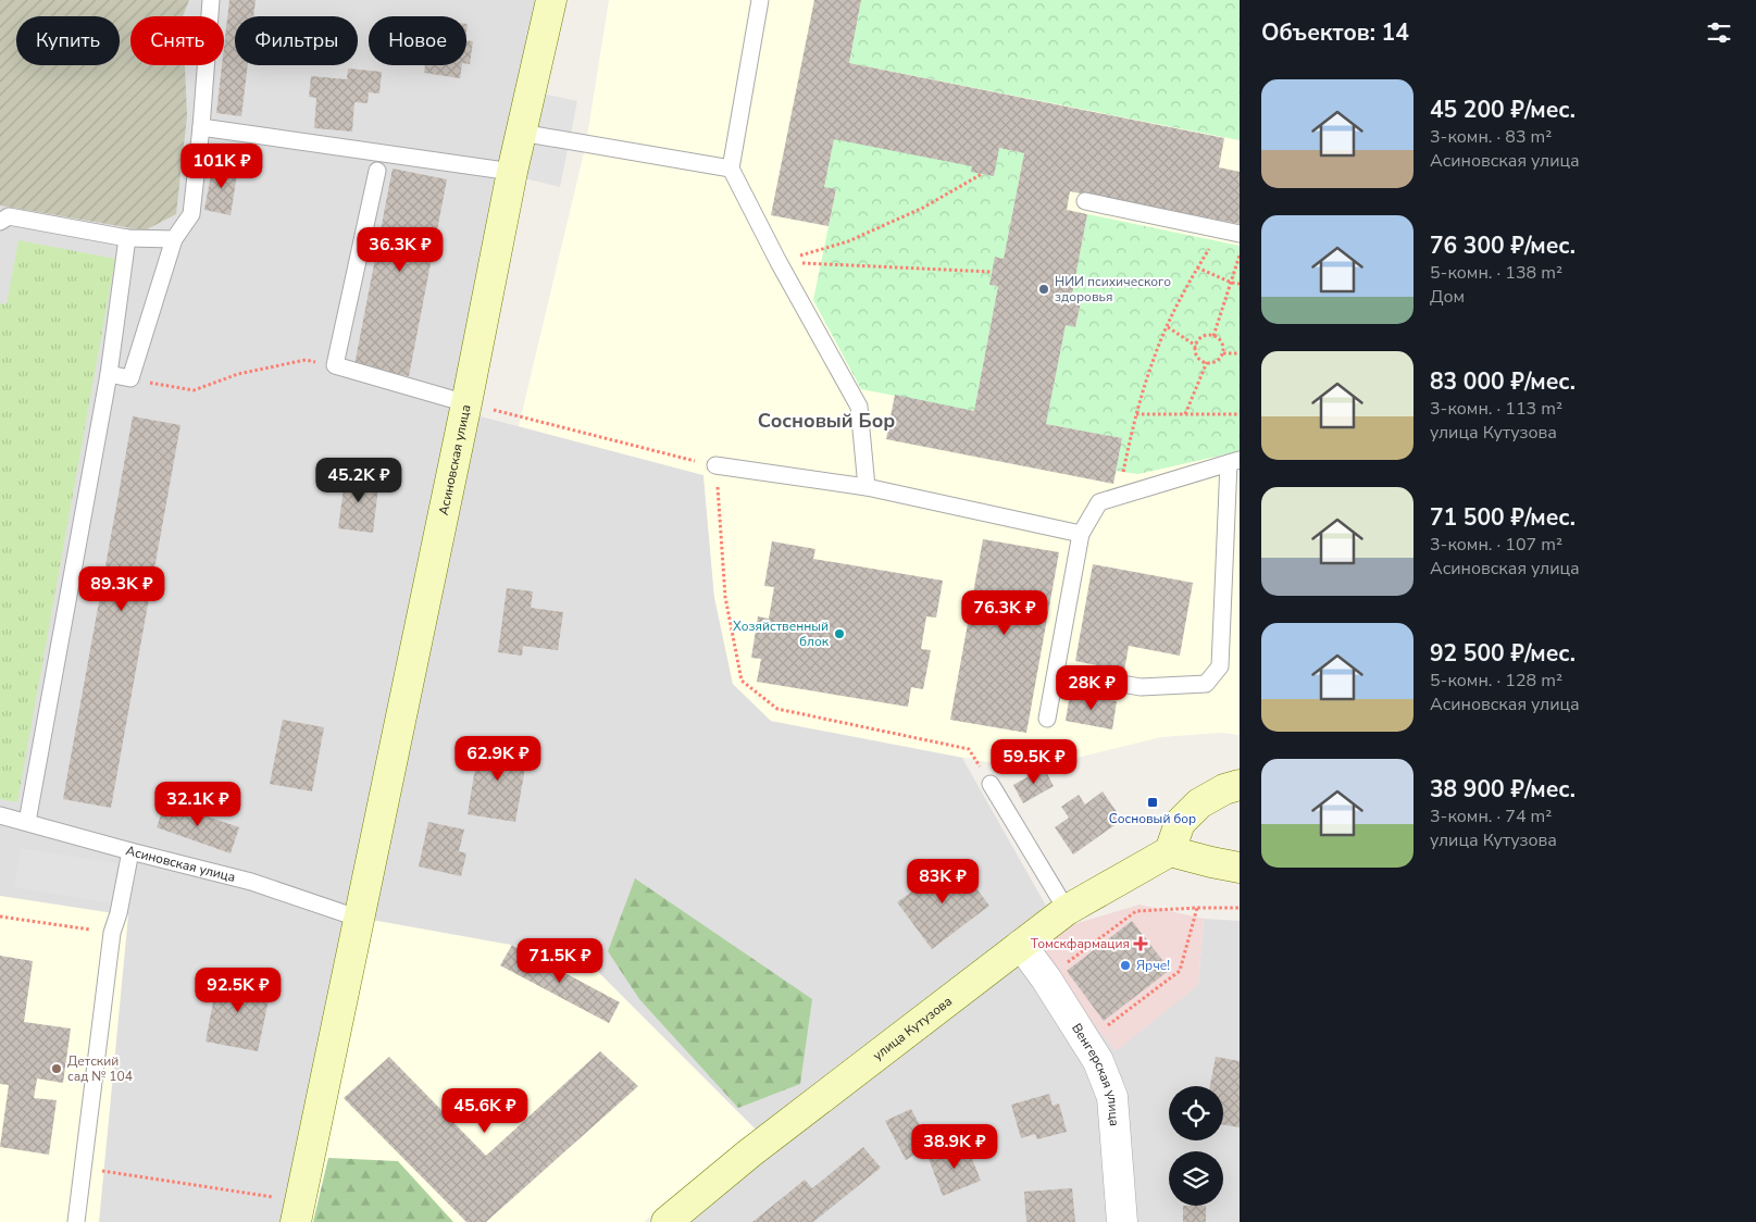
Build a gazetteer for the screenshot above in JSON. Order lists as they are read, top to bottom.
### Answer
{
  "streets": {
    "street": ["Асиновская улица", "улица Кутузова", "Венгерская улица"]
  },
  "crossings": [
    ["улица Кутузова", "Венгерская улица"]
  ],
  "districts": ["Сосновый Бор"],
  "places": {
    "other": [
      "НИИ психического здоровья",
      "Хозяйственный блок",
      "Ярче!",
      "Детский сад № 104"
    ],
    "transit": ["Сосновый бор"],
    "health": ["Томскфармация"]
  },
  "page": {
    "heading": "Объектов: 14",
    "chip": [
      "Купить",
      "Снять",
      "Фильтры",
      "Новое"
    ],
    "list": [
      {
        "name": "45 200 ₽/мес.",
        "note": "3-комн. · 83 m² · Асиновская улица"
      },
      {
        "name": "76 300 ₽/мес.",
        "note": "5-комн. · 138 m² · Дом"
      },
      {
        "name": "83 000 ₽/мес.",
        "note": "3-комн. · 113 m² · улица Кутузова"
      },
      {
        "name": "71 500 ₽/мес.",
        "note": "3-комн. · 107 m² · Асиновская улица"
      },
      {
        "name": "92 500 ₽/мес.",
        "note": "5-комн. · 128 m² · Асиновская улица"
      },
      {
        "name": "38 900 ₽/мес.",
        "note": "3-комн. · 74 m² · улица Кутузова"
      }
    ],
    "price": [
      "101K ₽",
      "36.3K ₽",
      "45.2K ₽",
      "89.3K ₽",
      "76.3K ₽",
      "28K ₽",
      "62.9K ₽",
      "59.5K ₽",
      "32.1K ₽",
      "83K ₽",
      "71.5K ₽",
      "92.5K ₽",
      "45.6K ₽",
      "38.9K ₽"
    ]
  }
}
